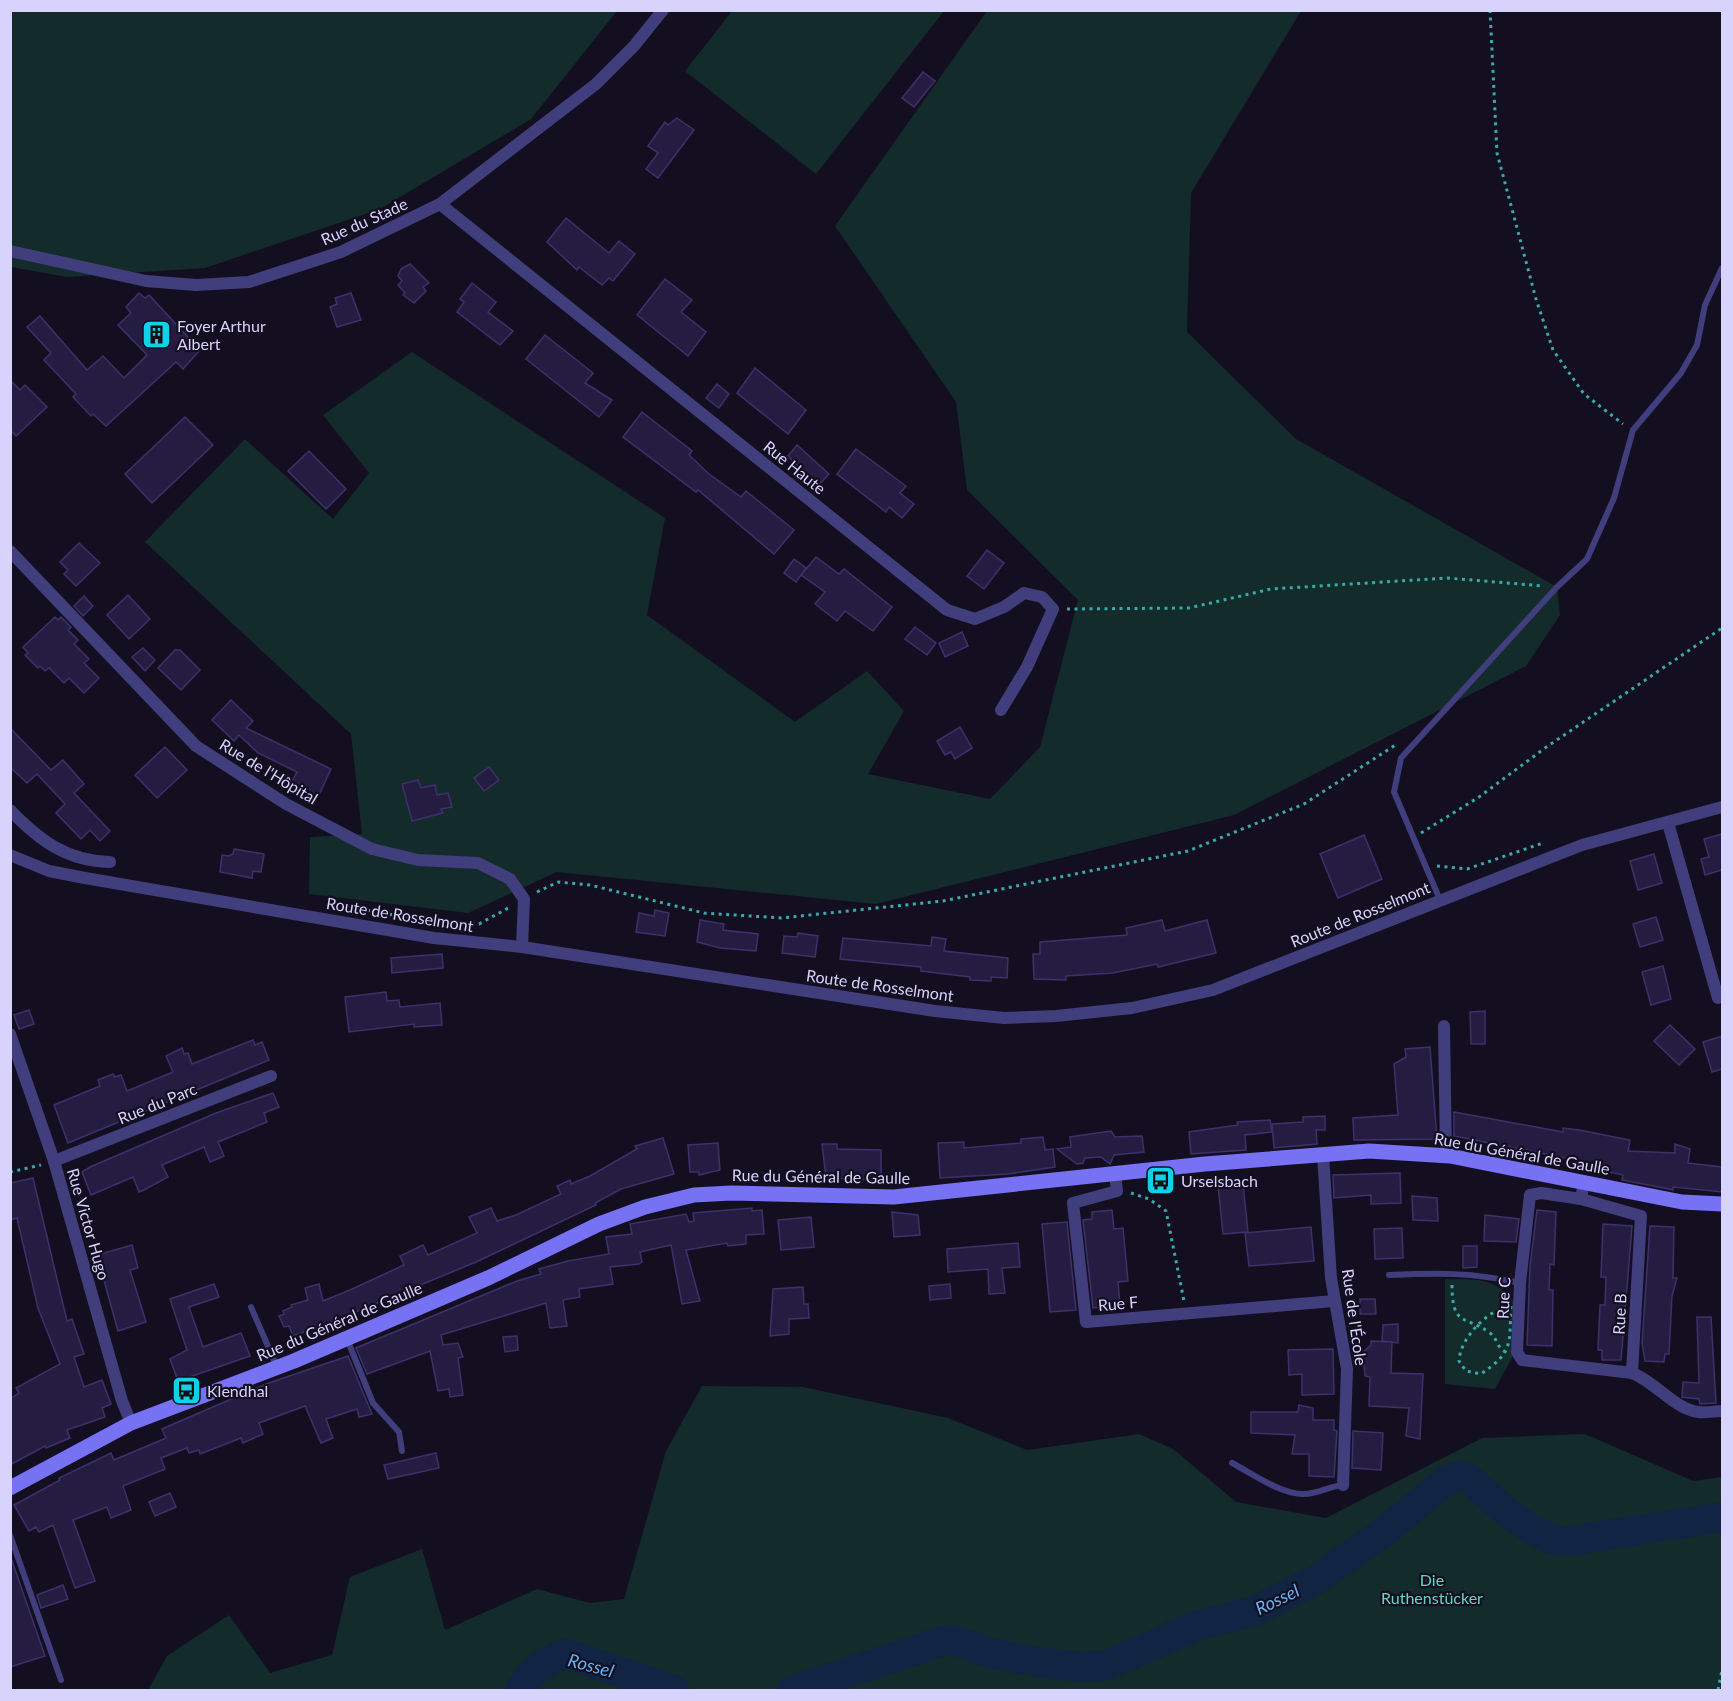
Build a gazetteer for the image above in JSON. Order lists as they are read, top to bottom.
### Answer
{
  "streets": {
    "main road": ["Rue du Général de Gaulle"],
    "street": [
      "Rue du Stade",
      "Rue Haute",
      "Rue de l'Hôpital",
      "Route de Rosselmont",
      "Rue du Parc",
      "Rue Victor Hugo",
      "Rue C",
      "Rue F",
      "Rue B",
      "Rue de l'École"
    ]
  },
  "crossings": [
    ["Rue du Stade", "Rue Haute"],
    ["Rue du Parc", "Rue Victor Hugo"],
    ["Rue du Général de Gaulle", "Rue Victor Hugo"],
    ["Rue du Général de Gaulle", "Rue de l'École"],
    ["Rue C", "Rue B"],
    ["Rue F", "Rue de l'École"]
  ],
  "water": ["Rossel"],
  "parks": ["Die Ruthenstücker"],
  "places": {
    "building": ["Foyer Arthur Albert"],
    "bus stop": ["Urselsbach", "Klendhal"]
  }
}
